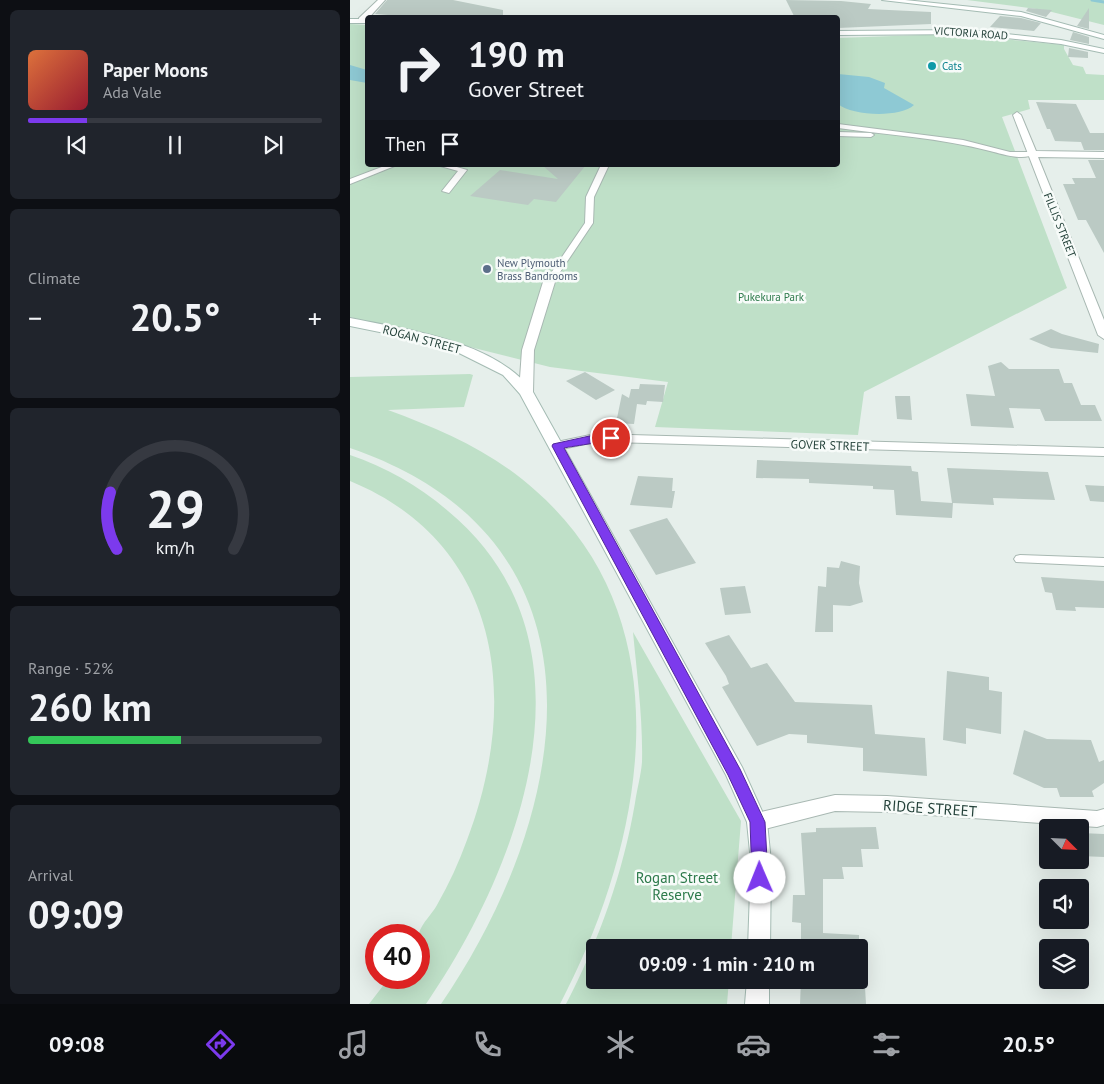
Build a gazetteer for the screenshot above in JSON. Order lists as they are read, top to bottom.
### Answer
{
  "streets": {
    "street": [
      "VICTORIA ROAD",
      "FILLIS STREET",
      "ROGAN STREET",
      "GOVER STREET",
      "RIDGE STREET"
    ]
  },
  "crossings": [
    ["ROGAN STREET", "GOVER STREET"],
    ["ROGAN STREET", "RIDGE STREET"]
  ],
  "parks": ["Pukekura Park", "Rogan Street Reserve"],
  "places": ["Cats", "New Plymouth Brass Bandrooms"],
  "north": "bottom right",
  "page": {
    "turn": ["190 m", "Gover Street"],
    "song": ["Paper Moons", "Ada Vale"],
    "then": "Then",
    "tile": [
      "Climate",
      ["Range · 52%", "260 km"],
      ["Arrival", "09:09"]
    ],
    "heat": ["−", "20.5°", "+"],
    "limit": "40",
    "trip": "09:09 · 1 min · 210 m",
    "tabs": ["09:08", "20.5°"],
    "gauge": ["29", "km/h"]
  }
}
